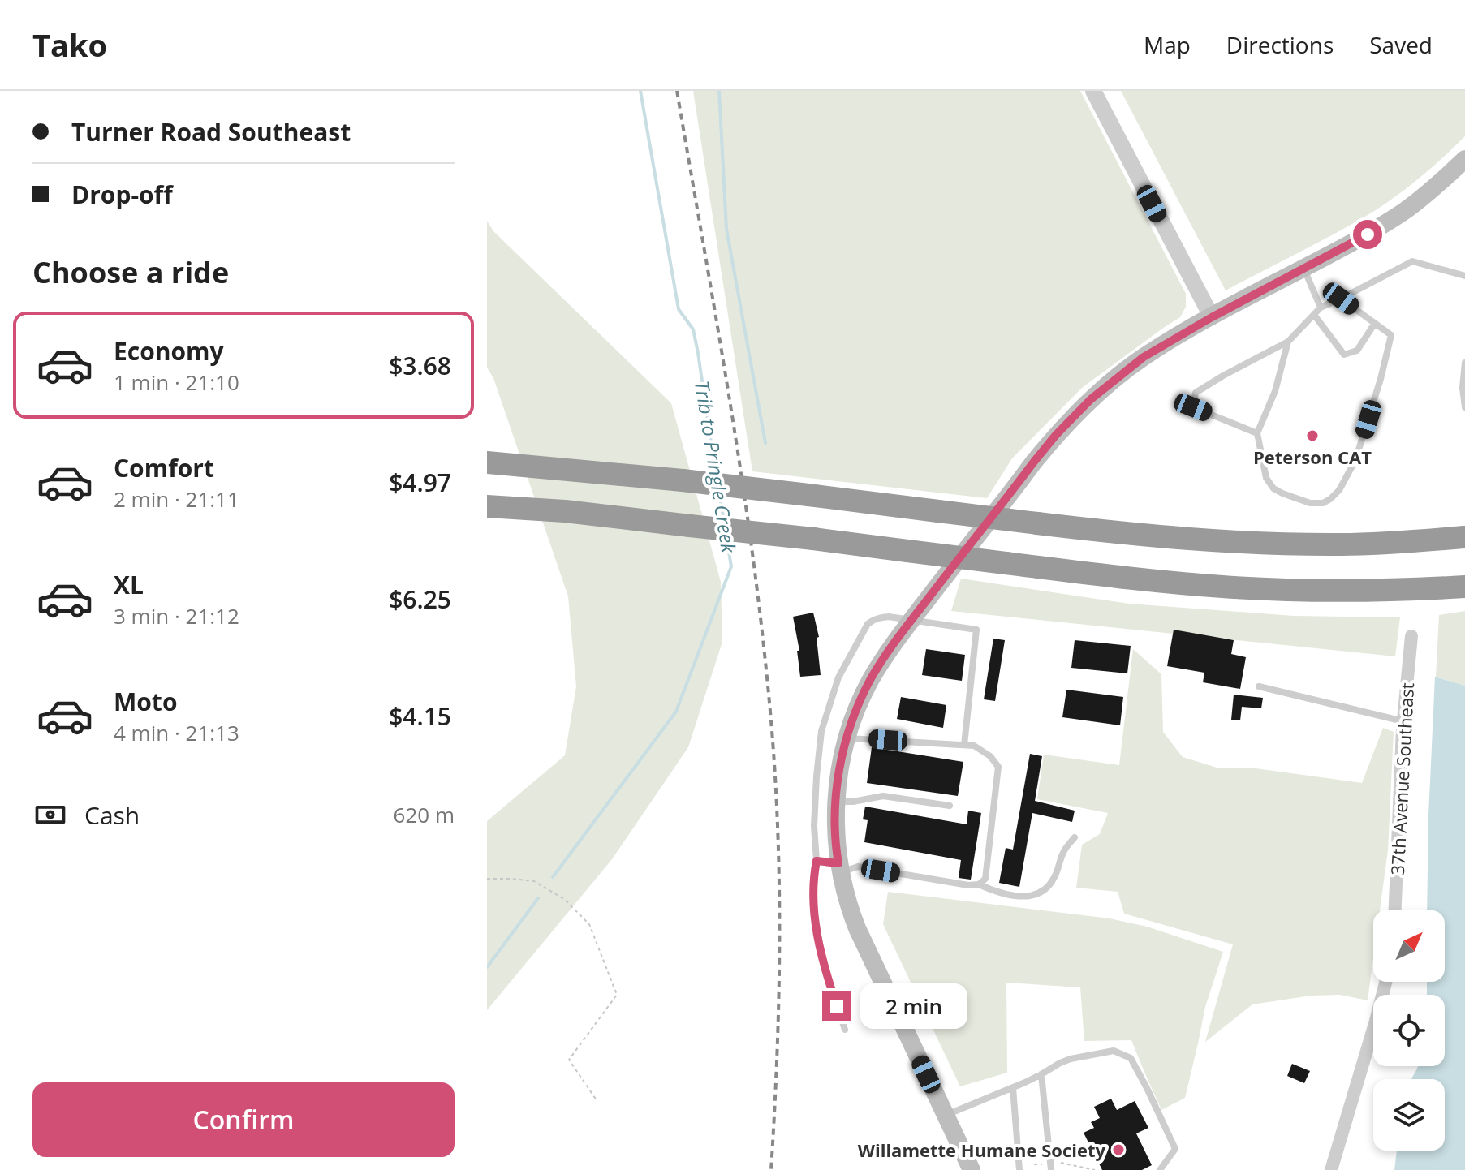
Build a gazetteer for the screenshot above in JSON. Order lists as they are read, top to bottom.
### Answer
{
  "streets": {
    "street": ["37th Avenue Southeast"]
  },
  "water": ["Trib to Pringle Creek"],
  "places": ["Peterson CAT", "Willamette Humane Society"],
  "north": "top right",
  "page": {
    "header": "Tako",
    "nav": ["Map", "Directions", "Saved"],
    "banner": ["Turner Road Southeast", "Drop-off"],
    "heading": "Choose a ride",
    "list": [
      {
        "name": "Economy",
        "note": "1 min · 21:10",
        "value": "$3.68"
      },
      {
        "name": "Comfort",
        "note": "2 min · 21:11",
        "value": "$4.97"
      },
      {
        "name": "XL",
        "note": "3 min · 21:12",
        "value": "$6.25"
      },
      {
        "name": "Moto",
        "note": "4 min · 21:13",
        "value": "$4.15"
      }
    ],
    "pay": ["Cash", "620 m"],
    "bubble": "2 min",
    "buttons": "Confirm"
  }
}
